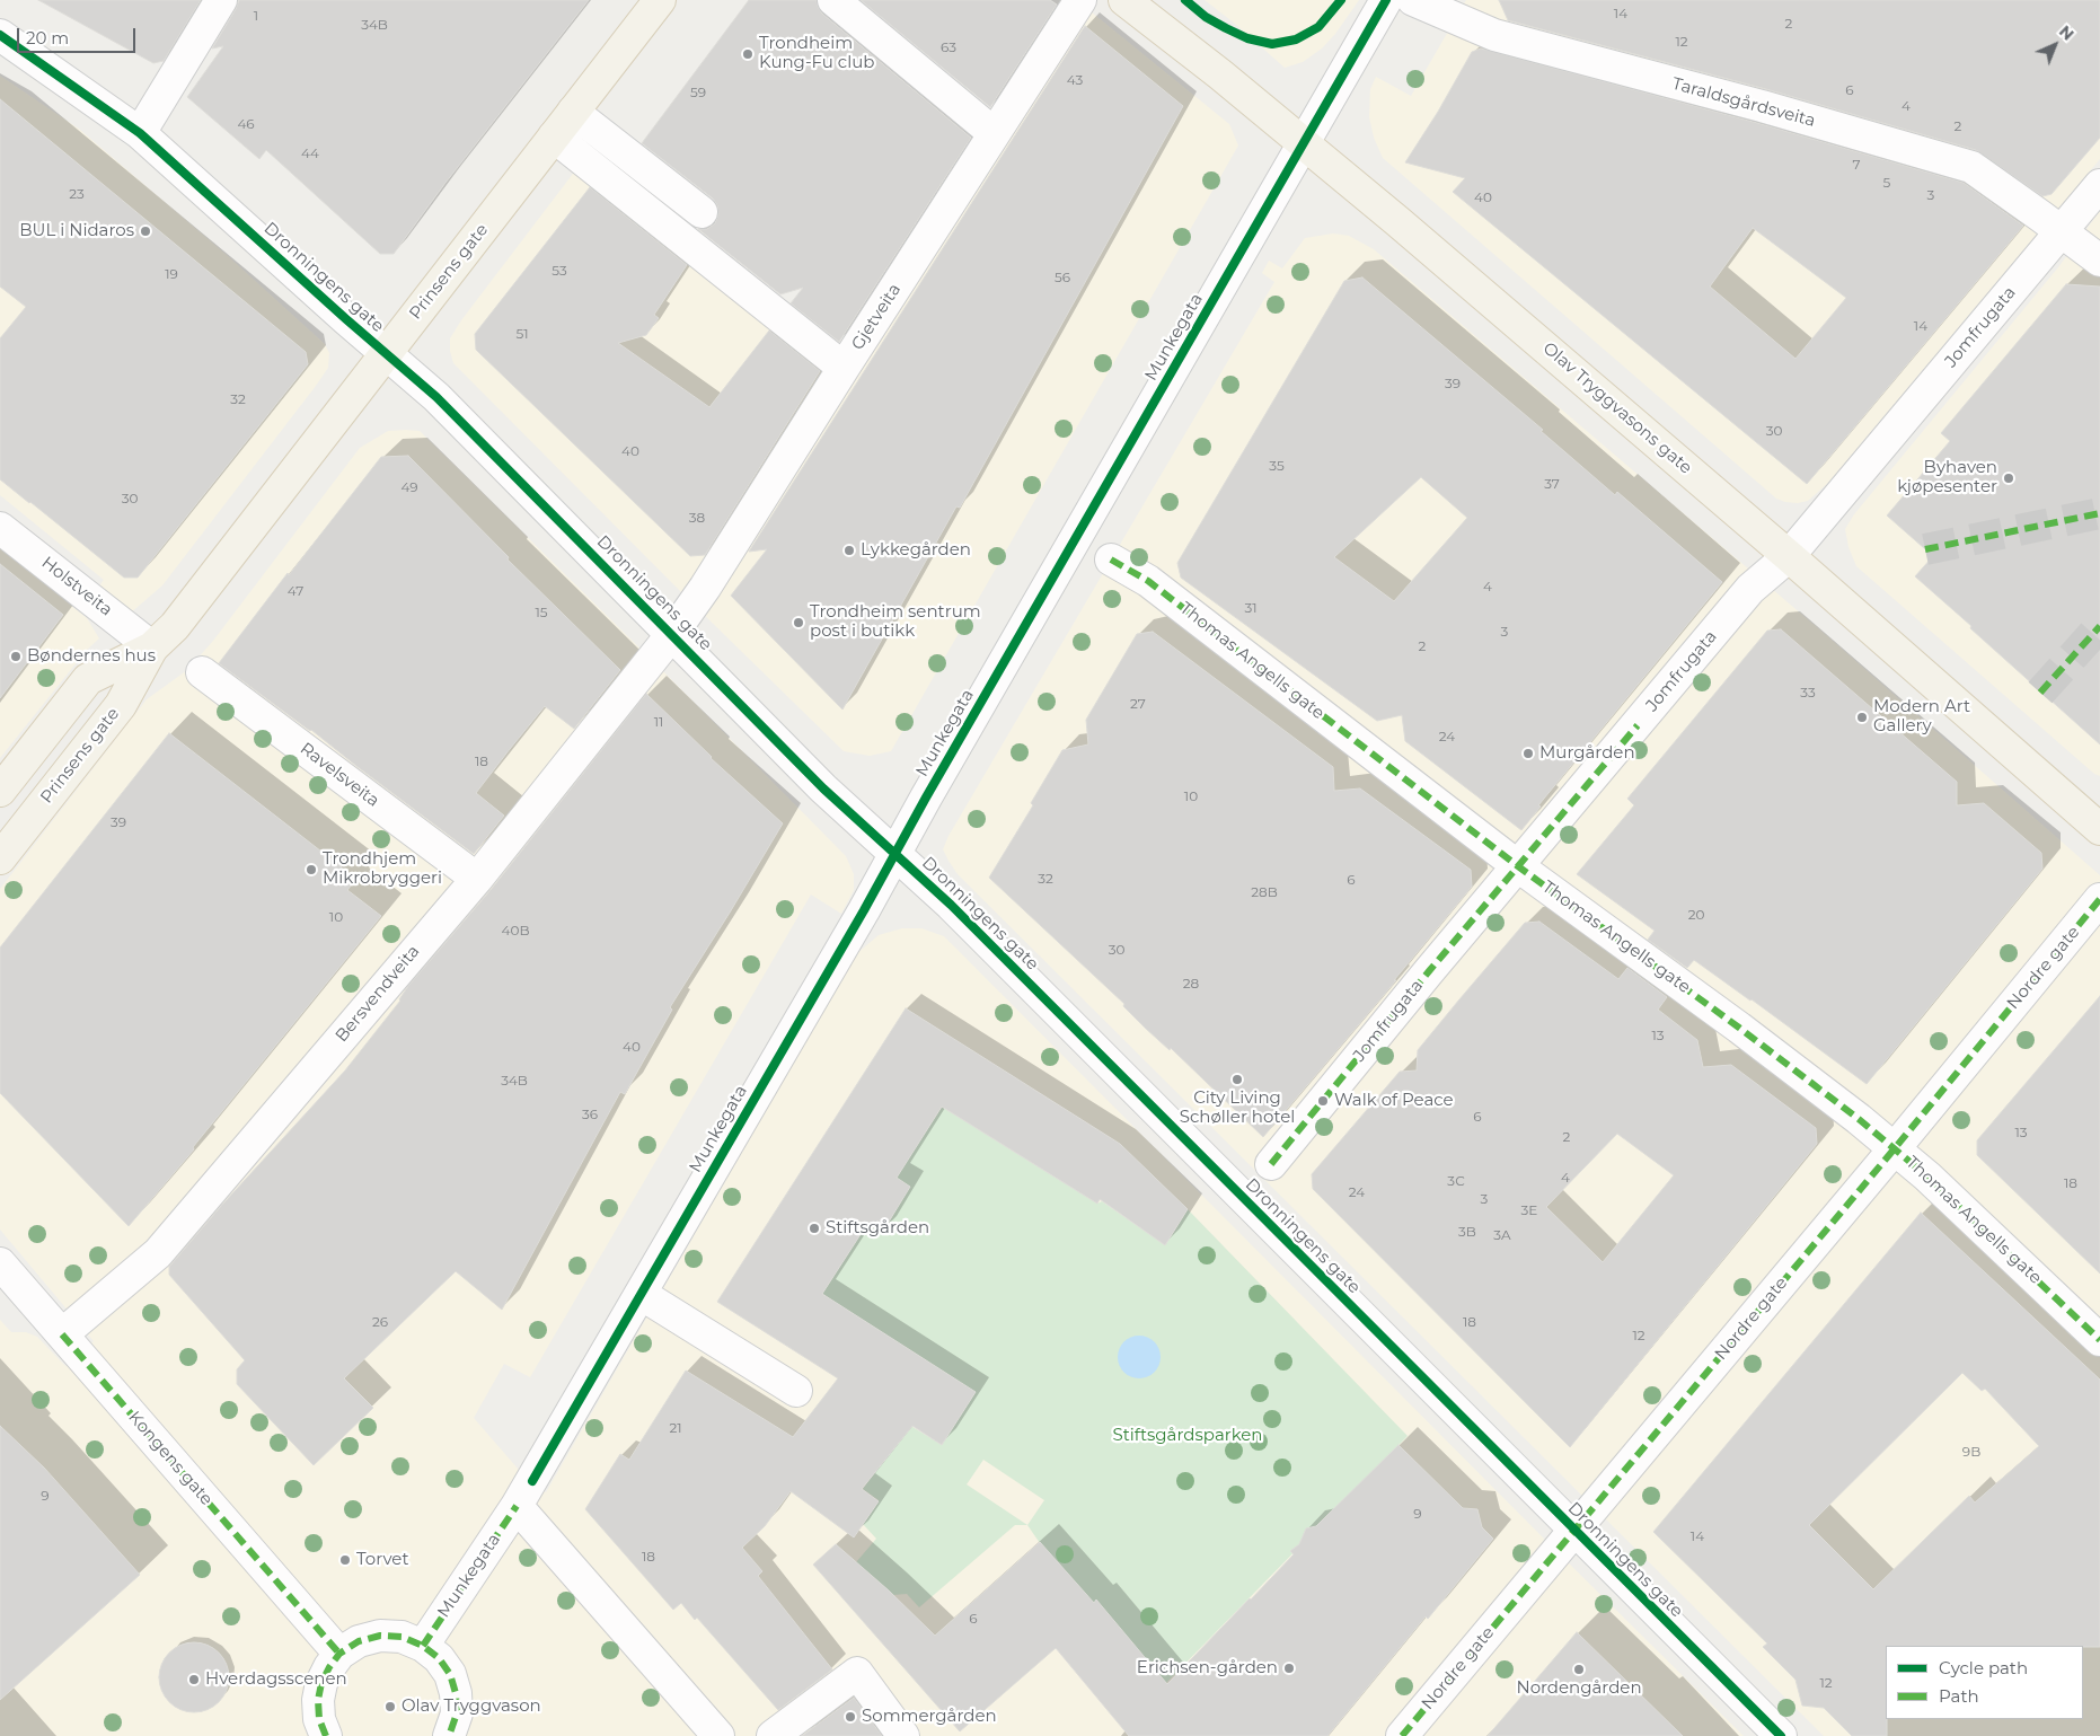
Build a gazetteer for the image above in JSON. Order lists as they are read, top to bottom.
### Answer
{
  "streets": {
    "main road": ["Prinsens gate", "Olav Tryggvasons gate"],
    "street": [
      "Taraldsgårdsveita",
      "Dronningens gate",
      "Gjetveita",
      "Jomfrugata",
      "Munkegata",
      "Holstveita",
      "Thomas Angells gate",
      "Ravelsveita",
      "Nordre gate",
      "Bersvendveita",
      "Kongens gate"
    ]
  },
  "crossings": [
    ["Taraldsgårdsveita", "Jomfrugata"],
    ["Prinsens gate", "Dronningens gate"],
    ["Prinsens gate", "Holstveita"],
    ["Dronningens gate", "Gjetveita"],
    ["Dronningens gate", "Munkegata"],
    ["Dronningens gate", "Nordre gate"],
    ["Dronningens gate", "Bersvendveita"],
    ["Gjetveita", "Bersvendveita"],
    ["Jomfrugata", "Olav Tryggvasons gate"],
    ["Jomfrugata", "Thomas Angells gate"],
    ["Munkegata", "Olav Tryggvasons gate"],
    ["Thomas Angells gate", "Nordre gate"],
    ["Ravelsveita", "Bersvendveita"],
    ["Bersvendveita", "Kongens gate"]
  ],
  "parks": ["Stiftsgårdsparken"],
  "places": [
    "Trondheim Kung-Fu club",
    "BUL i Nidaros",
    "Byhaven kjøpesenter",
    "Lykkegården",
    "Trondheim sentrum post i butikk",
    "Bøndernes hus",
    "Modern Art Gallery",
    "Murgården",
    "Trondhjem Mikrobryggeri",
    "City Living Schøller hotel",
    "Walk of Peace",
    "Stiftsgården",
    "Torvet",
    "Erichsen-gården",
    "Nordengården",
    "Hverdagsscenen",
    "Olav Tryggvason",
    "Sommergården"
  ],
  "house_numbers": [
    "14",
    "1",
    "2",
    "34B",
    "12",
    "63",
    "43",
    "6",
    "59",
    "4",
    "46",
    "2",
    "44",
    "7",
    "5",
    "23",
    "3",
    "40",
    "53",
    "19",
    "56",
    "14",
    "51",
    "39",
    "32",
    "30",
    "40",
    "35",
    "37",
    "49",
    "30",
    "38",
    "4",
    "47",
    "31",
    "15",
    "3",
    "2",
    "33",
    "27",
    "11",
    "24",
    "18",
    "10",
    "39",
    "32",
    "6",
    "28B",
    "20",
    "10",
    "40B",
    "30",
    "28",
    "13",
    "40",
    "34B",
    "36",
    "6",
    "13",
    "2",
    "4",
    "3C",
    "18",
    "24",
    "3",
    "3E",
    "3B",
    "3A",
    "26",
    "18",
    "12",
    "21",
    "9B",
    "9",
    "9",
    "14",
    "18",
    "6",
    "12"
  ],
  "legend": ["Cycle path", "Path"],
  "scale_bar": "20 m",
  "north": "top right"
}
